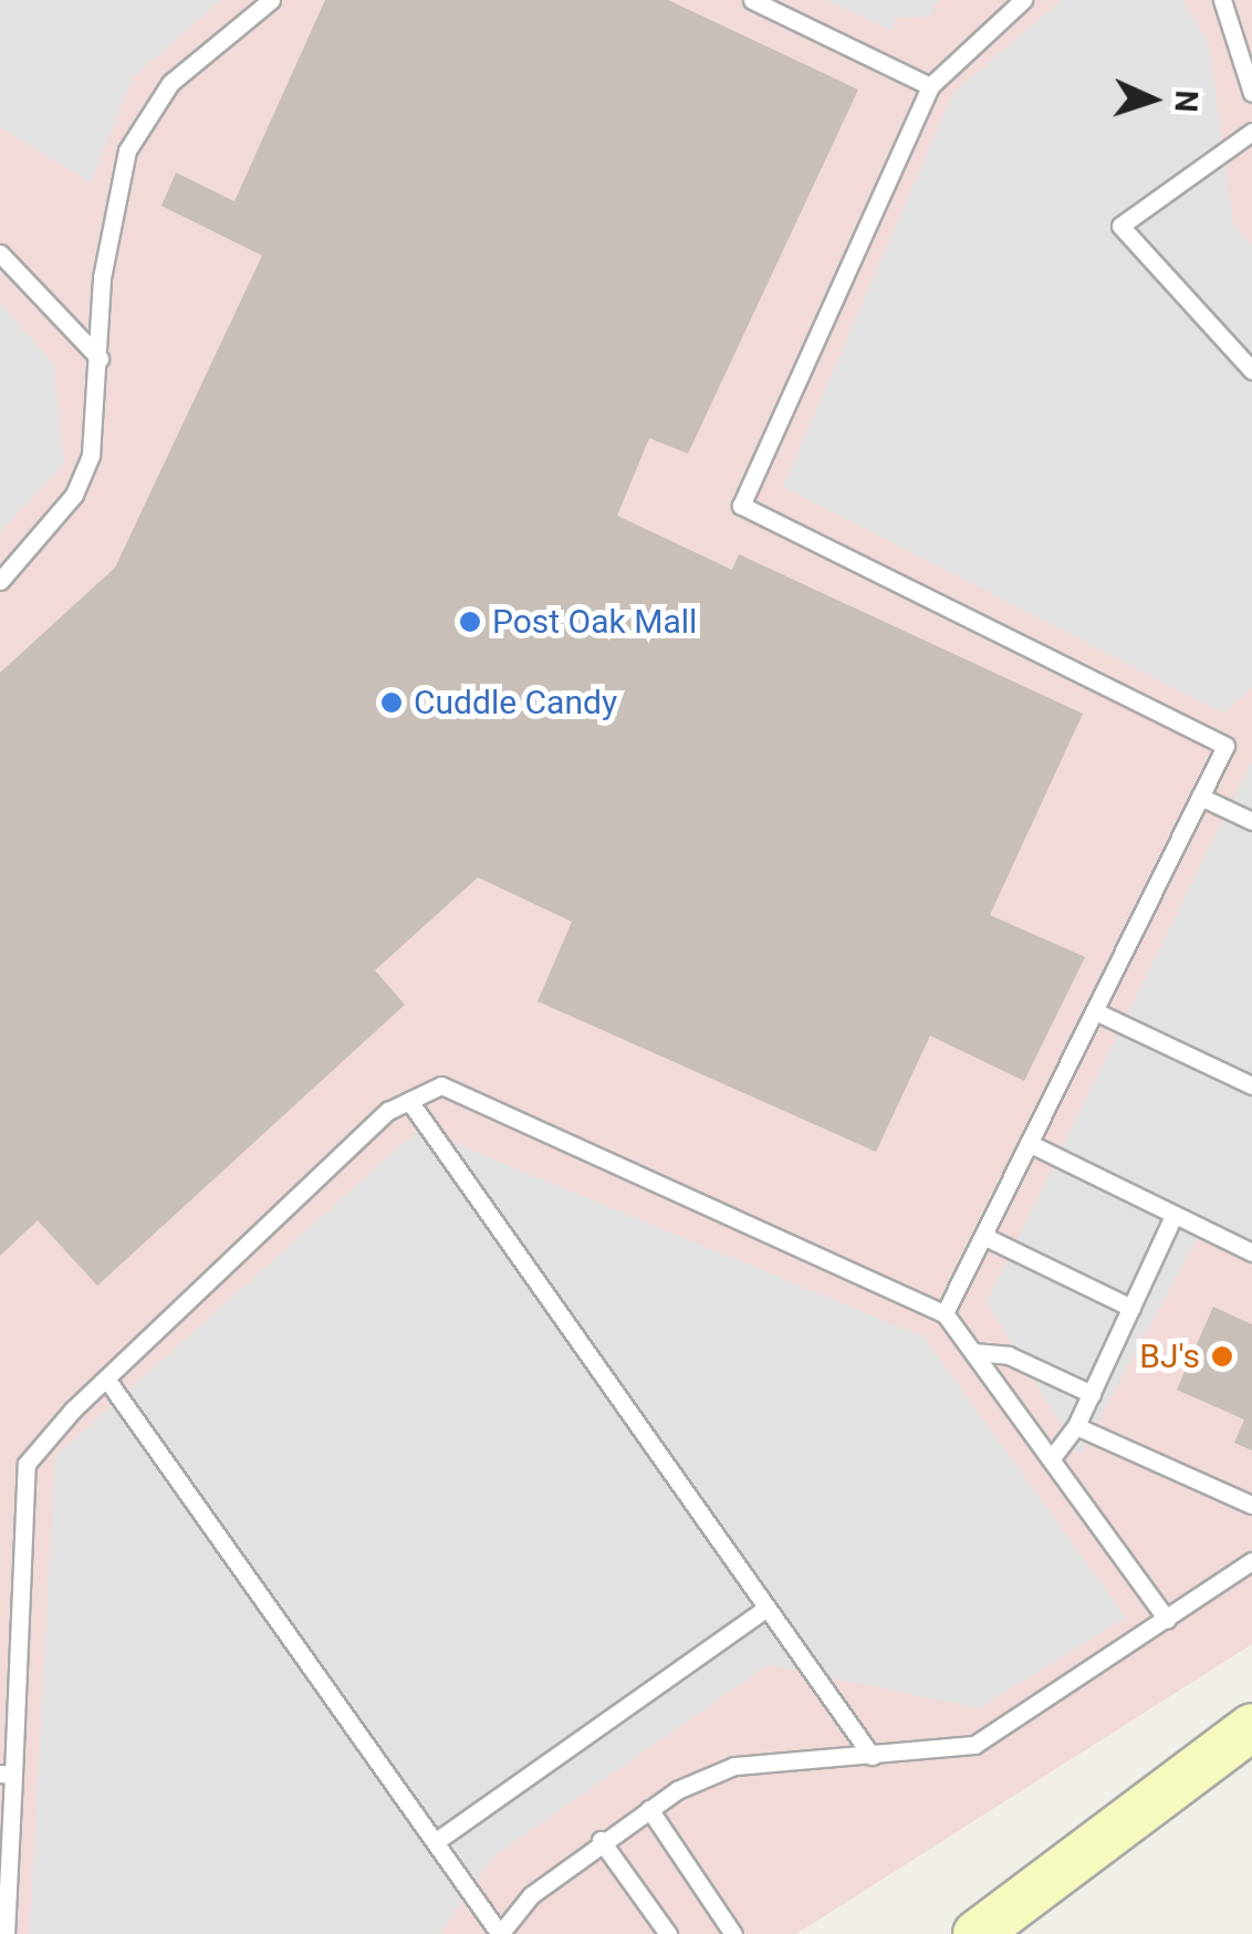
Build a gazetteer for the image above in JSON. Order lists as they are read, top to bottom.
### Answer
{
  "places": ["Post Oak Mall", "Cuddle Candy", "BJ's"],
  "north": "right"
}
